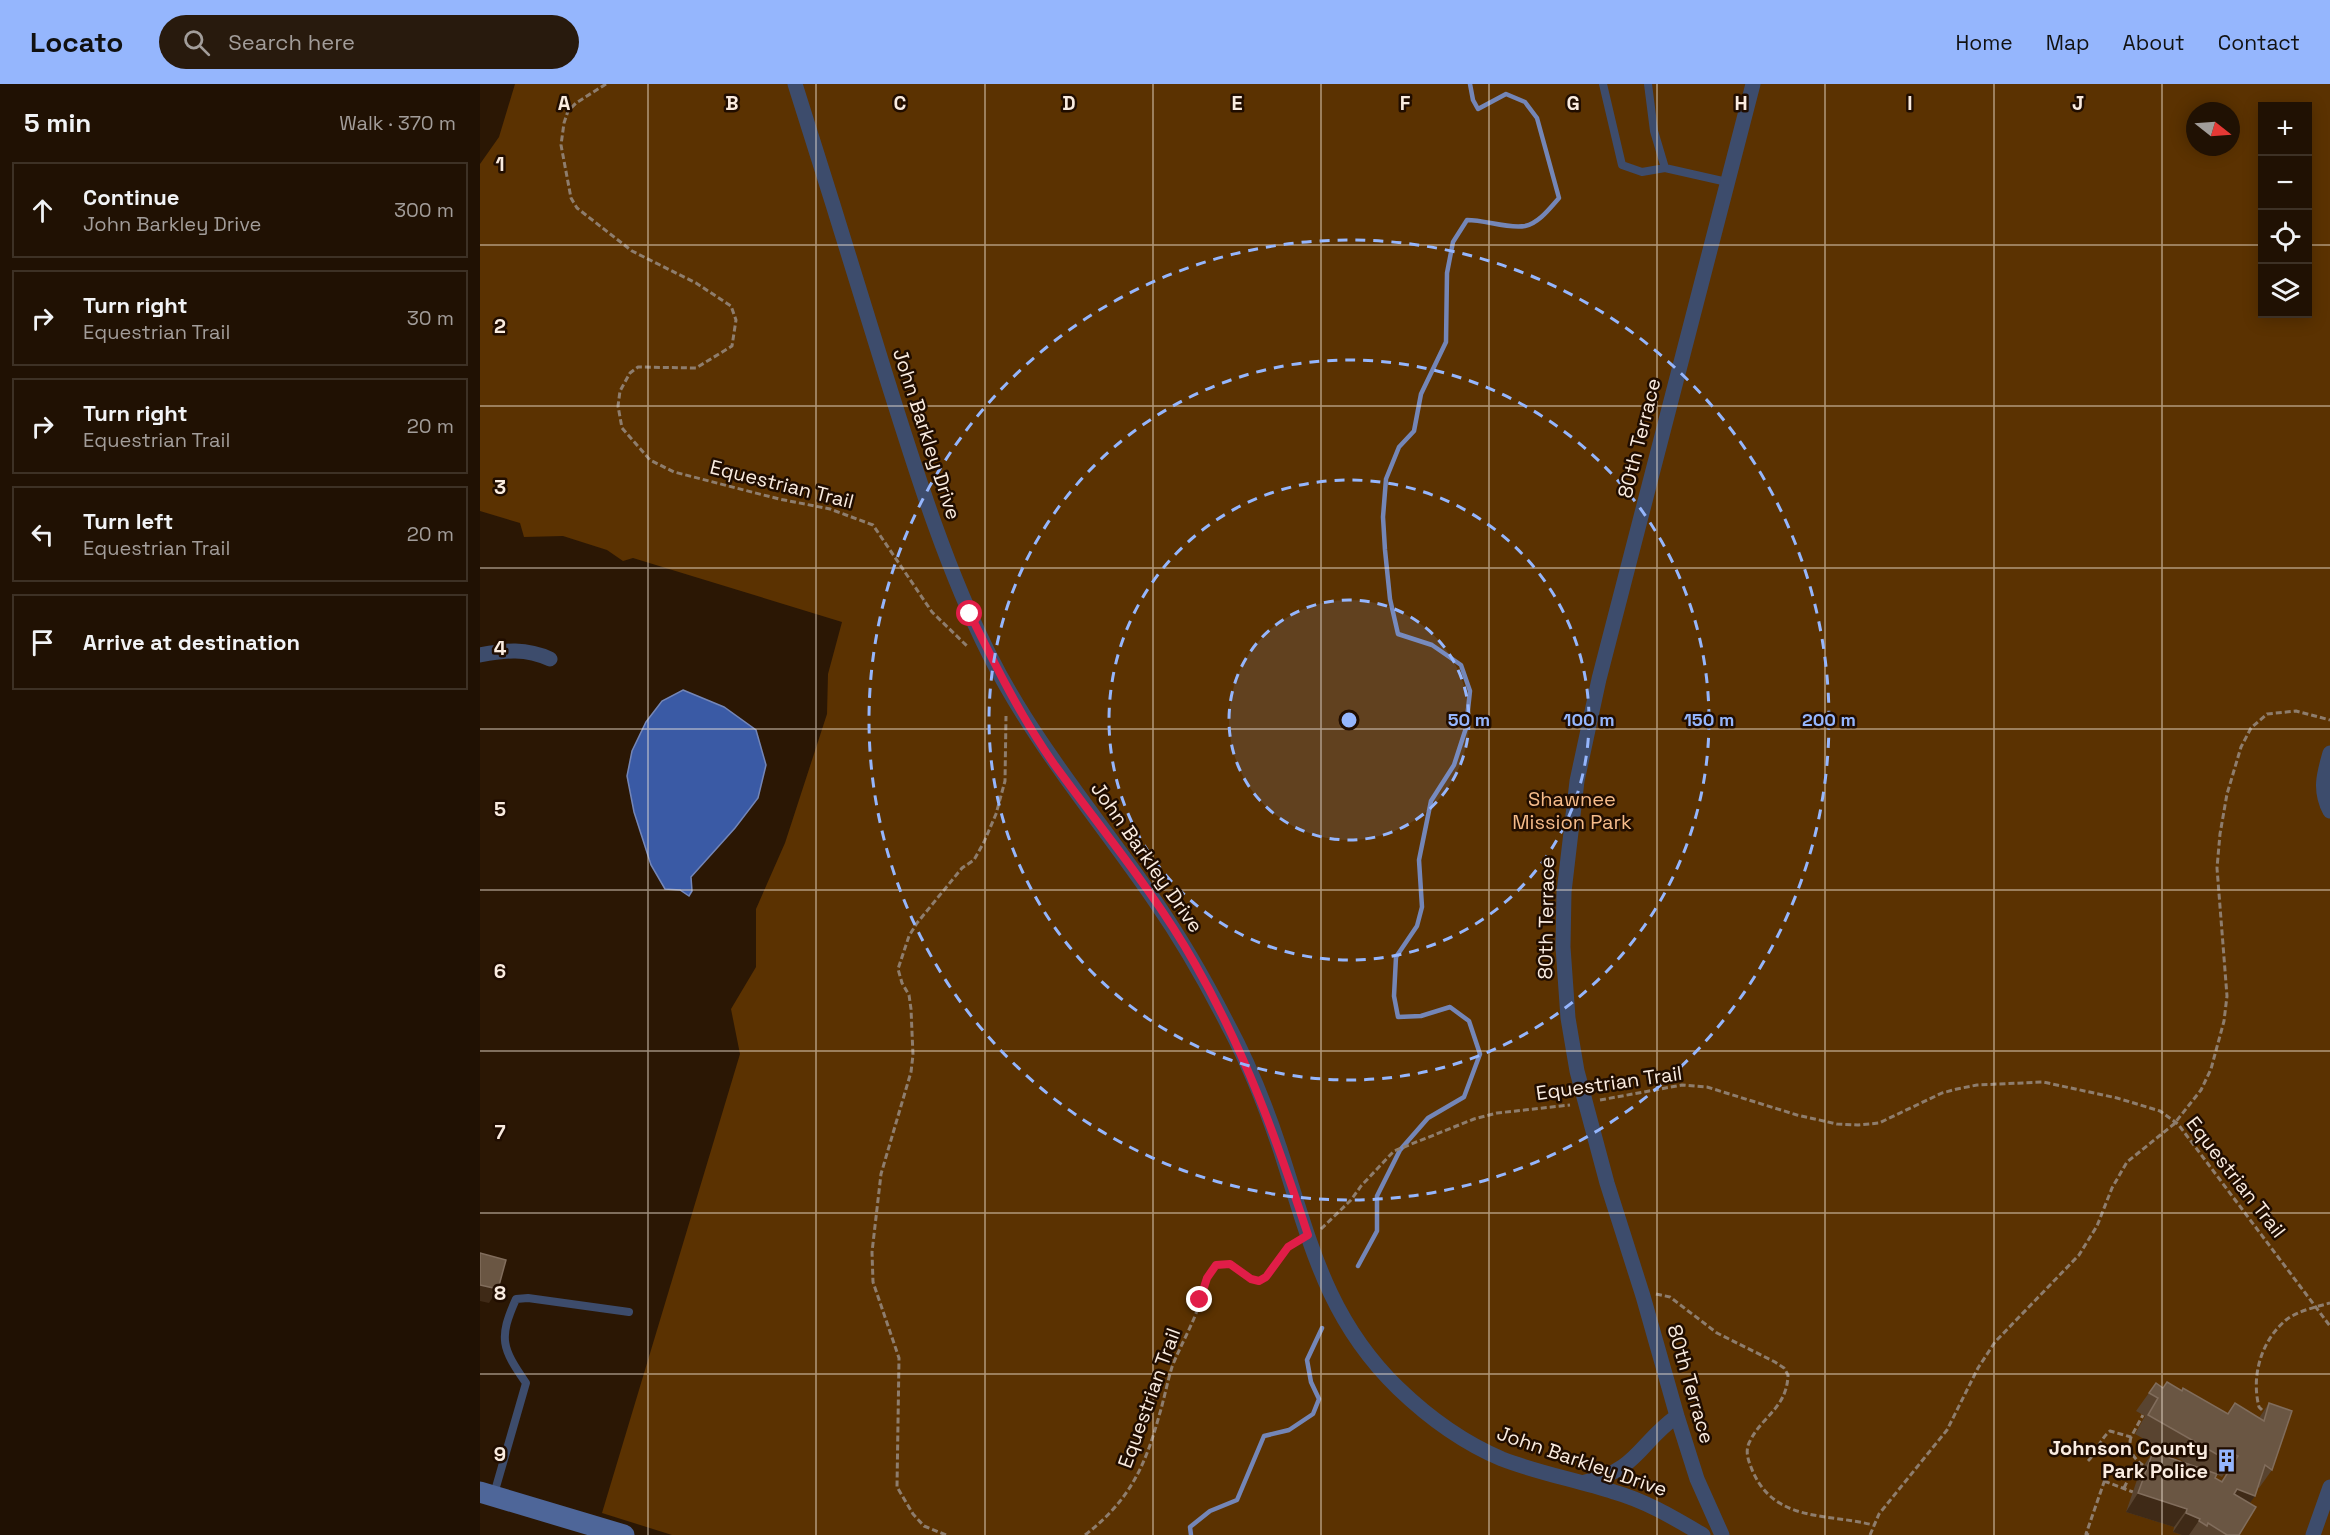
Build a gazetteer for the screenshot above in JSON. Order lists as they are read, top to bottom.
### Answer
{
  "streets": {
    "street": ["John Barkley Drive", "80th Terrace"],
    "path": ["Equestrian Trail"]
  },
  "crossings": [
    ["John Barkley Drive", "Equestrian Trail"],
    ["80th Terrace", "Equestrian Trail"]
  ],
  "parks": ["Shawnee Mission Park"],
  "places": {
    "building": ["Johnson County Park Police"]
  },
  "north": "right",
  "page": {
    "header": "Locato",
    "search": "Search here",
    "nav": [
      "Home",
      "Map",
      "About",
      "Contact"
    ],
    "heading": ["5 min", "Walk · 370 m"],
    "map_buttons": ["+", "−"],
    "list": [
      ["Continue", "John Barkley Drive", "300 m"],
      ["Turn right", "Equestrian Trail", "30 m"],
      ["Turn right", "Equestrian Trail", "20 m"],
      ["Turn left", "Equestrian Trail", "20 m"],
      "Arrive at destination"
    ]
  },
  "grid": {
    "columns": [
      "A",
      "B",
      "C",
      "D",
      "E",
      "F",
      "G",
      "H",
      "I",
      "J"
    ],
    "rows": [
      "1",
      "2",
      "3",
      "4",
      "5",
      "6",
      "7",
      "8",
      "9"
    ]
  },
  "rings": [
    "50 m",
    "100 m",
    "150 m",
    "200 m"
  ]
}
